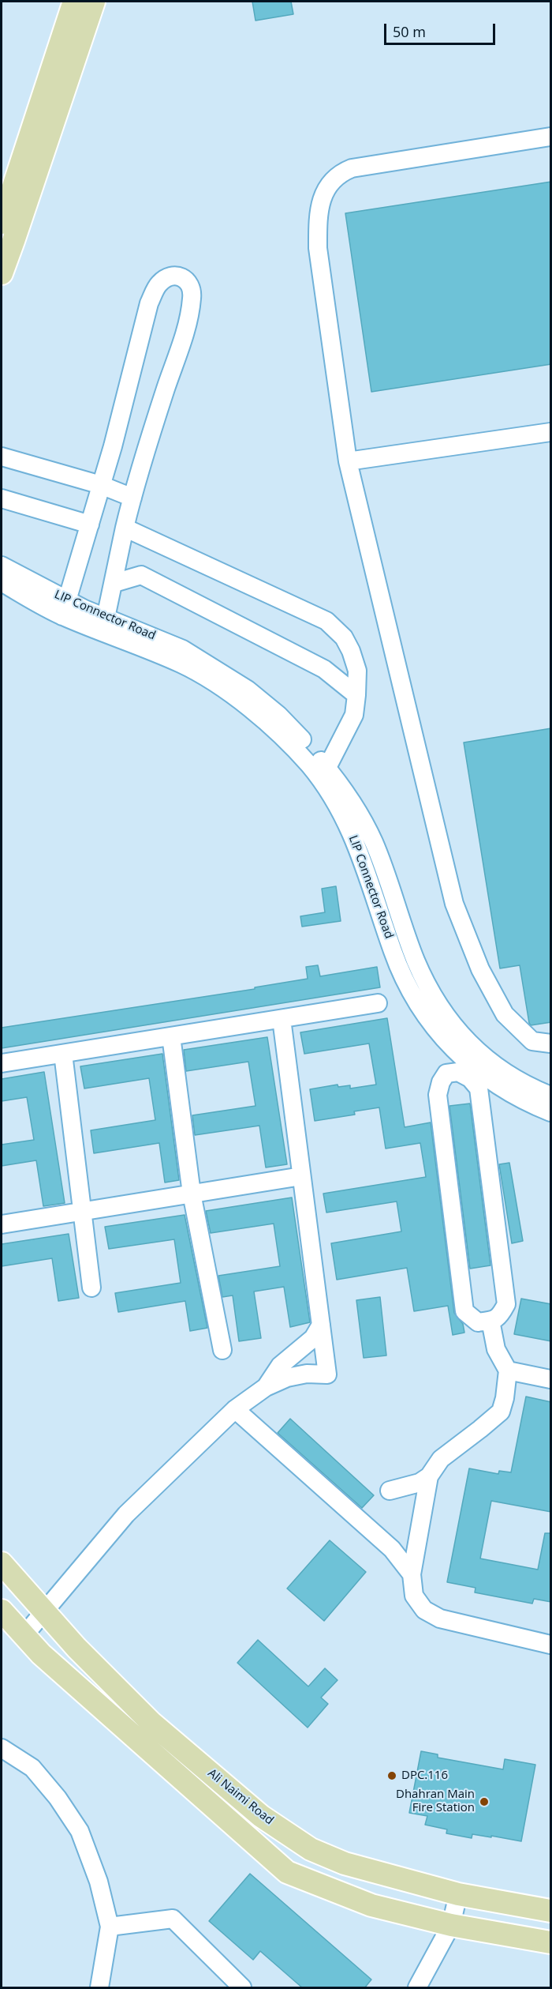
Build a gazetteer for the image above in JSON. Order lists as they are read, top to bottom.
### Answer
{
  "streets": {
    "main road": ["Ali Naimi Road"],
    "street": ["LIP Connector Road"]
  },
  "places": ["DPC.116", "Dhahran Main Fire Station"],
  "scale_bar": "50 m"
}
